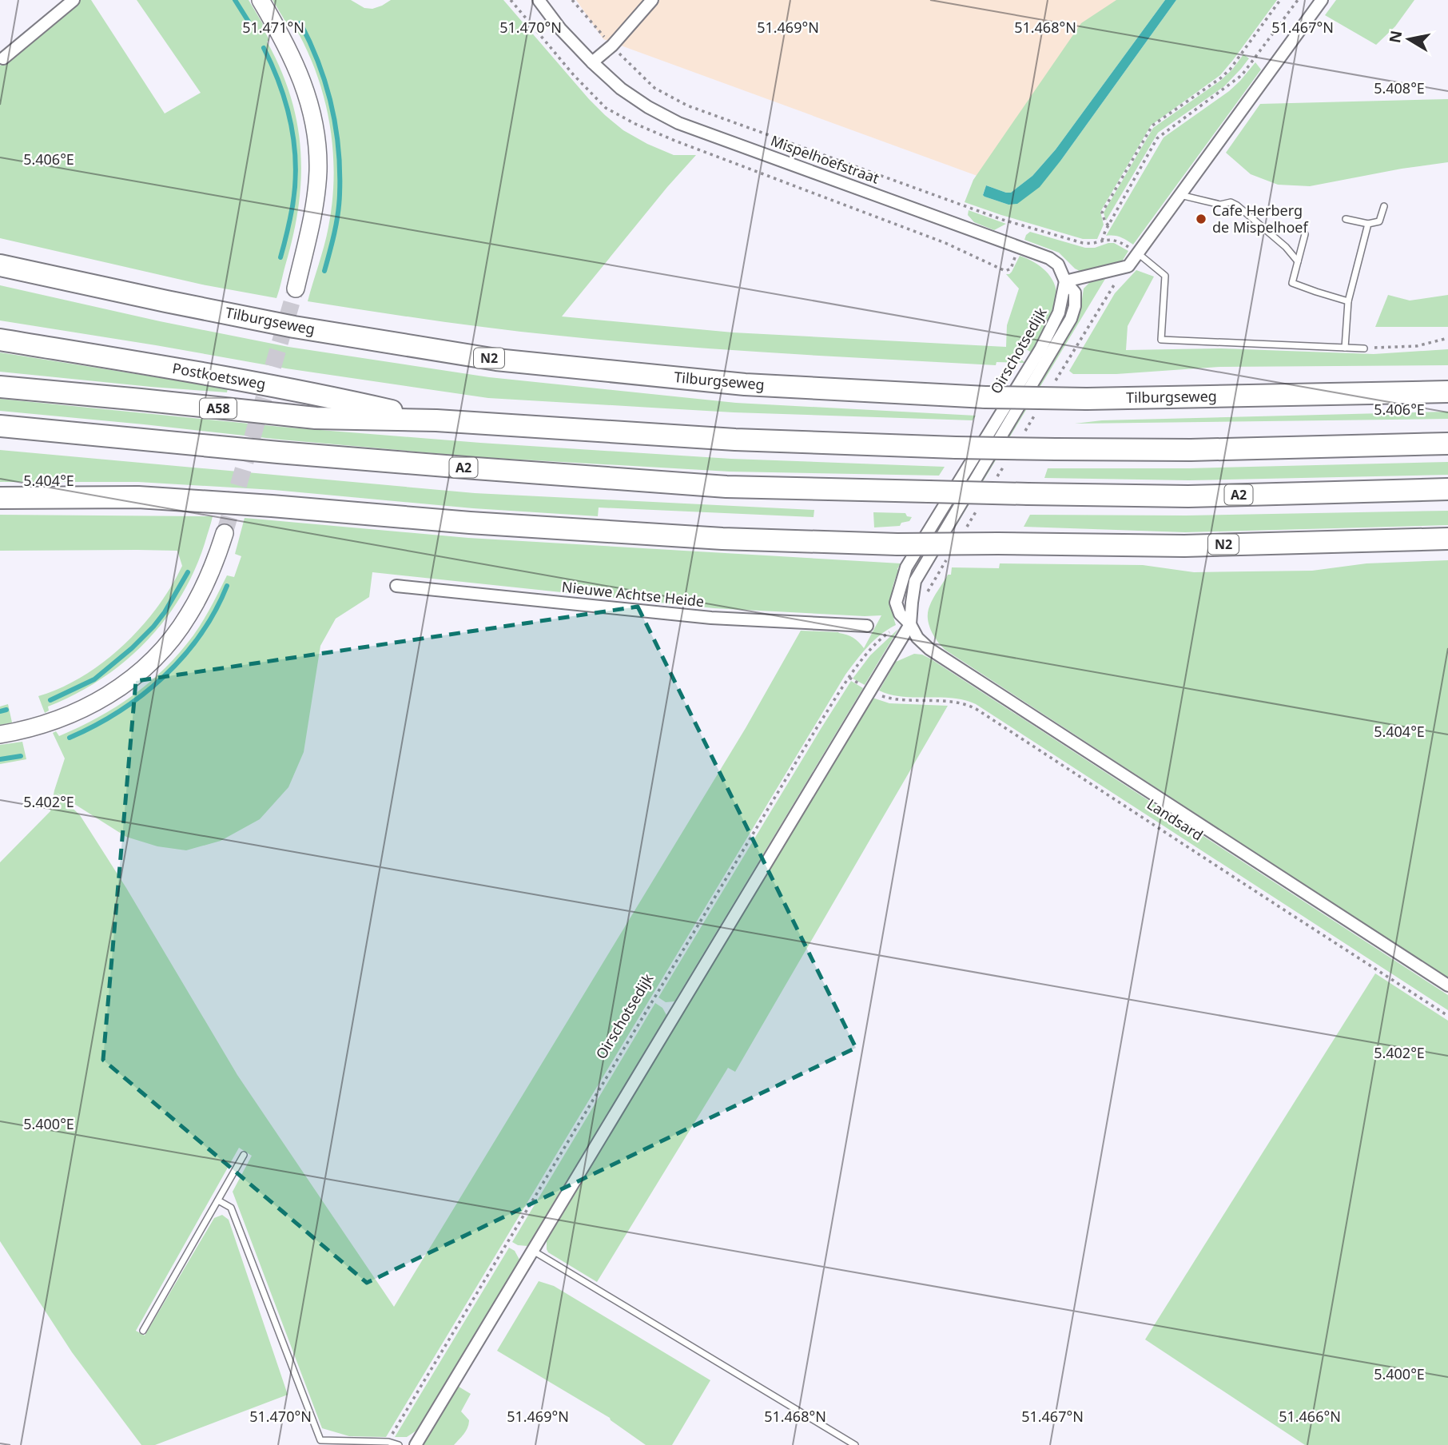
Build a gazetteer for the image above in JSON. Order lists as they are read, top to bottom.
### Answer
{
  "streets": {
    "highway": [
      "Tilburgseweg",
      "N2",
      "Postkoetsweg",
      "A58",
      "A2"
    ],
    "street": [
      "Mispelhoefstraat",
      "Oirschotsedijk",
      "Nieuwe Achtse Heide",
      "Landsard"
    ]
  },
  "crossings": [
    ["Mispelhoefstraat", "Oirschotsedijk"],
    ["Oirschotsedijk", "Landsard"],
    ["Postkoetsweg", "A58"]
  ],
  "places": ["Cafe Herberg de Mispelhoef"],
  "north": "left",
  "coordinates": [
    "51.471°N",
    "51.470°N",
    "51.469°N",
    "51.468°N",
    "51.467°N",
    "5.408°E",
    "5.406°E",
    "5.404°E",
    "5.402°E",
    "5.400°E",
    "51.466°N"
  ]
}
